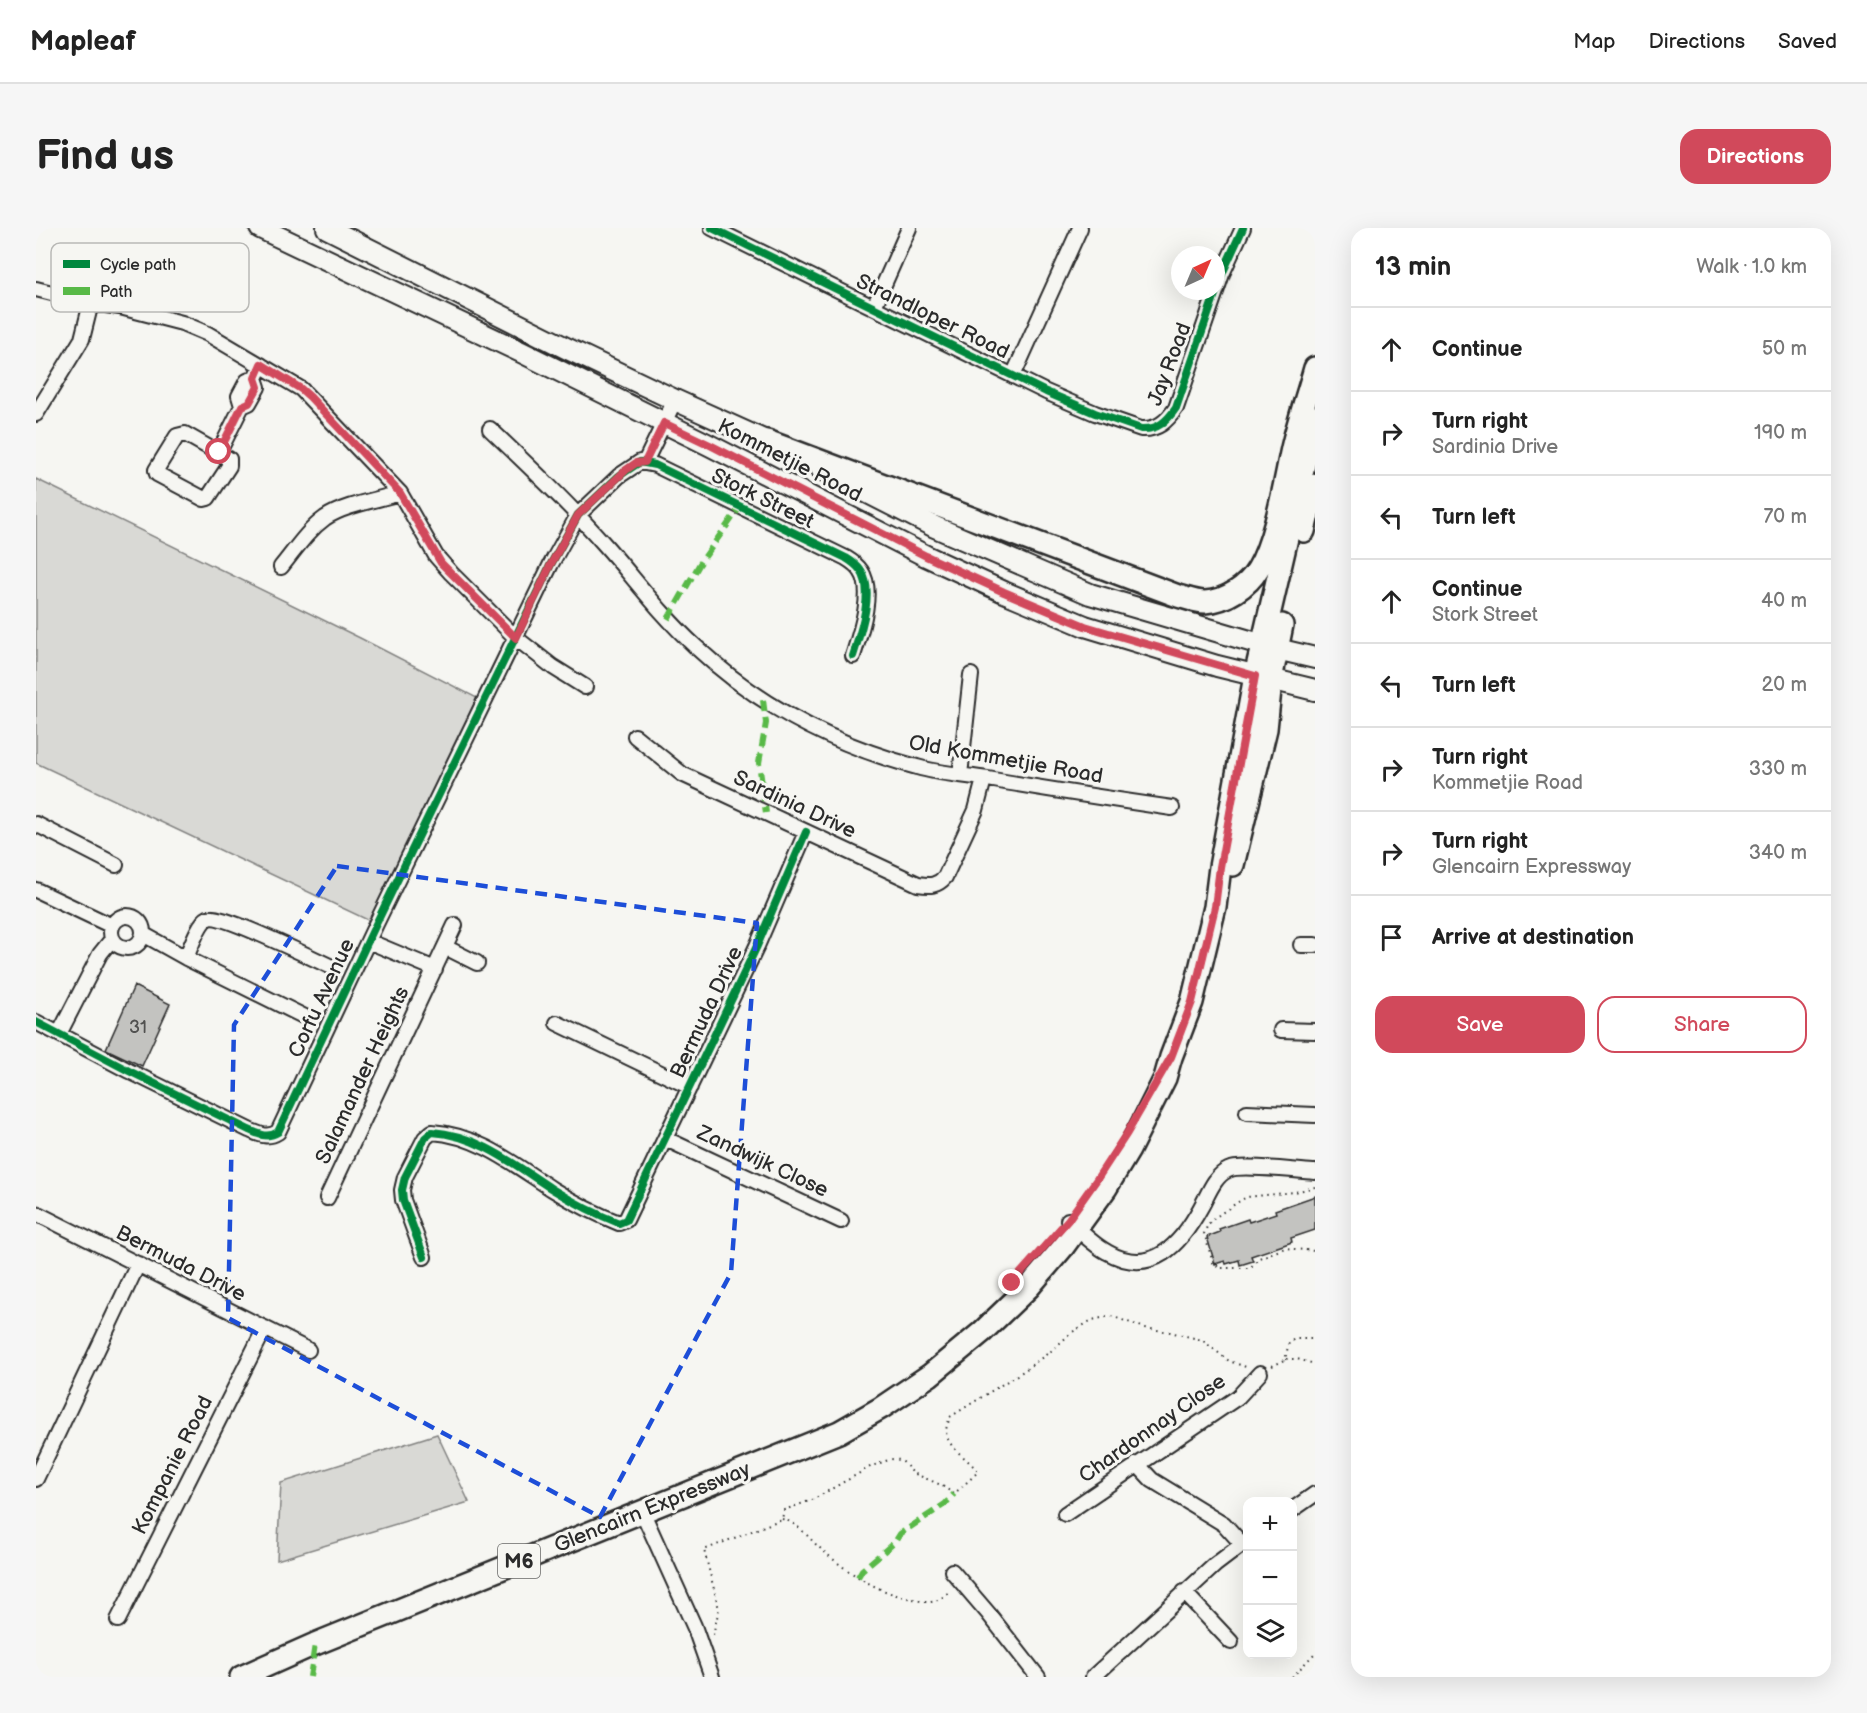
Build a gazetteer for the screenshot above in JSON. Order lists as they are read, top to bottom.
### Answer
{
  "streets": {
    "main road": ["Kommetjie Road", "Glencairn Expressway", "M6"],
    "street": [
      "Strandloper Road",
      "Jay Road",
      "Stork Street",
      "Old Kommetjie Road",
      "Sardinia Drive",
      "Corfu Avenue",
      "Bermuda Drive",
      "Salamander Heights",
      "Zandwijk Close",
      "Chardonnay Close",
      "Kompanie Road"
    ]
  },
  "crossings": [
    ["Strandloper Road", "Jay Road"],
    ["Kommetjie Road", "Glencairn Expressway"],
    ["Kommetjie Road", "M6"],
    ["Old Kommetjie Road", "Sardinia Drive"],
    ["Old Kommetjie Road", "Corfu Avenue"],
    ["Sardinia Drive", "Bermuda Drive"],
    ["Corfu Avenue", "Salamander Heights"],
    ["Bermuda Drive", "Zandwijk Close"],
    ["Bermuda Drive", "Kompanie Road"],
    ["Glencairn Expressway", "M6"]
  ],
  "house_numbers": ["31"],
  "legend": ["Cycle path", "Path"],
  "north": "top right",
  "page": {
    "header": "Mapleaf",
    "nav": ["Map", "Directions", "Saved"],
    "buttons": [
      "Directions",
      ["Save", "Share"]
    ],
    "title": "Find us",
    "heading": ["13 min", "Walk · 1.0 km"],
    "list": [
      ["Continue", "50 m"],
      ["Turn right", "Sardinia Drive", "190 m"],
      ["Turn left", "70 m"],
      ["Continue", "Stork Street", "40 m"],
      ["Turn left", "20 m"],
      ["Turn right", "Kommetjie Road", "330 m"],
      ["Turn right", "Glencairn Expressway", "340 m"],
      "Arrive at destination"
    ],
    "map_buttons": ["+", "−"]
  }
}
